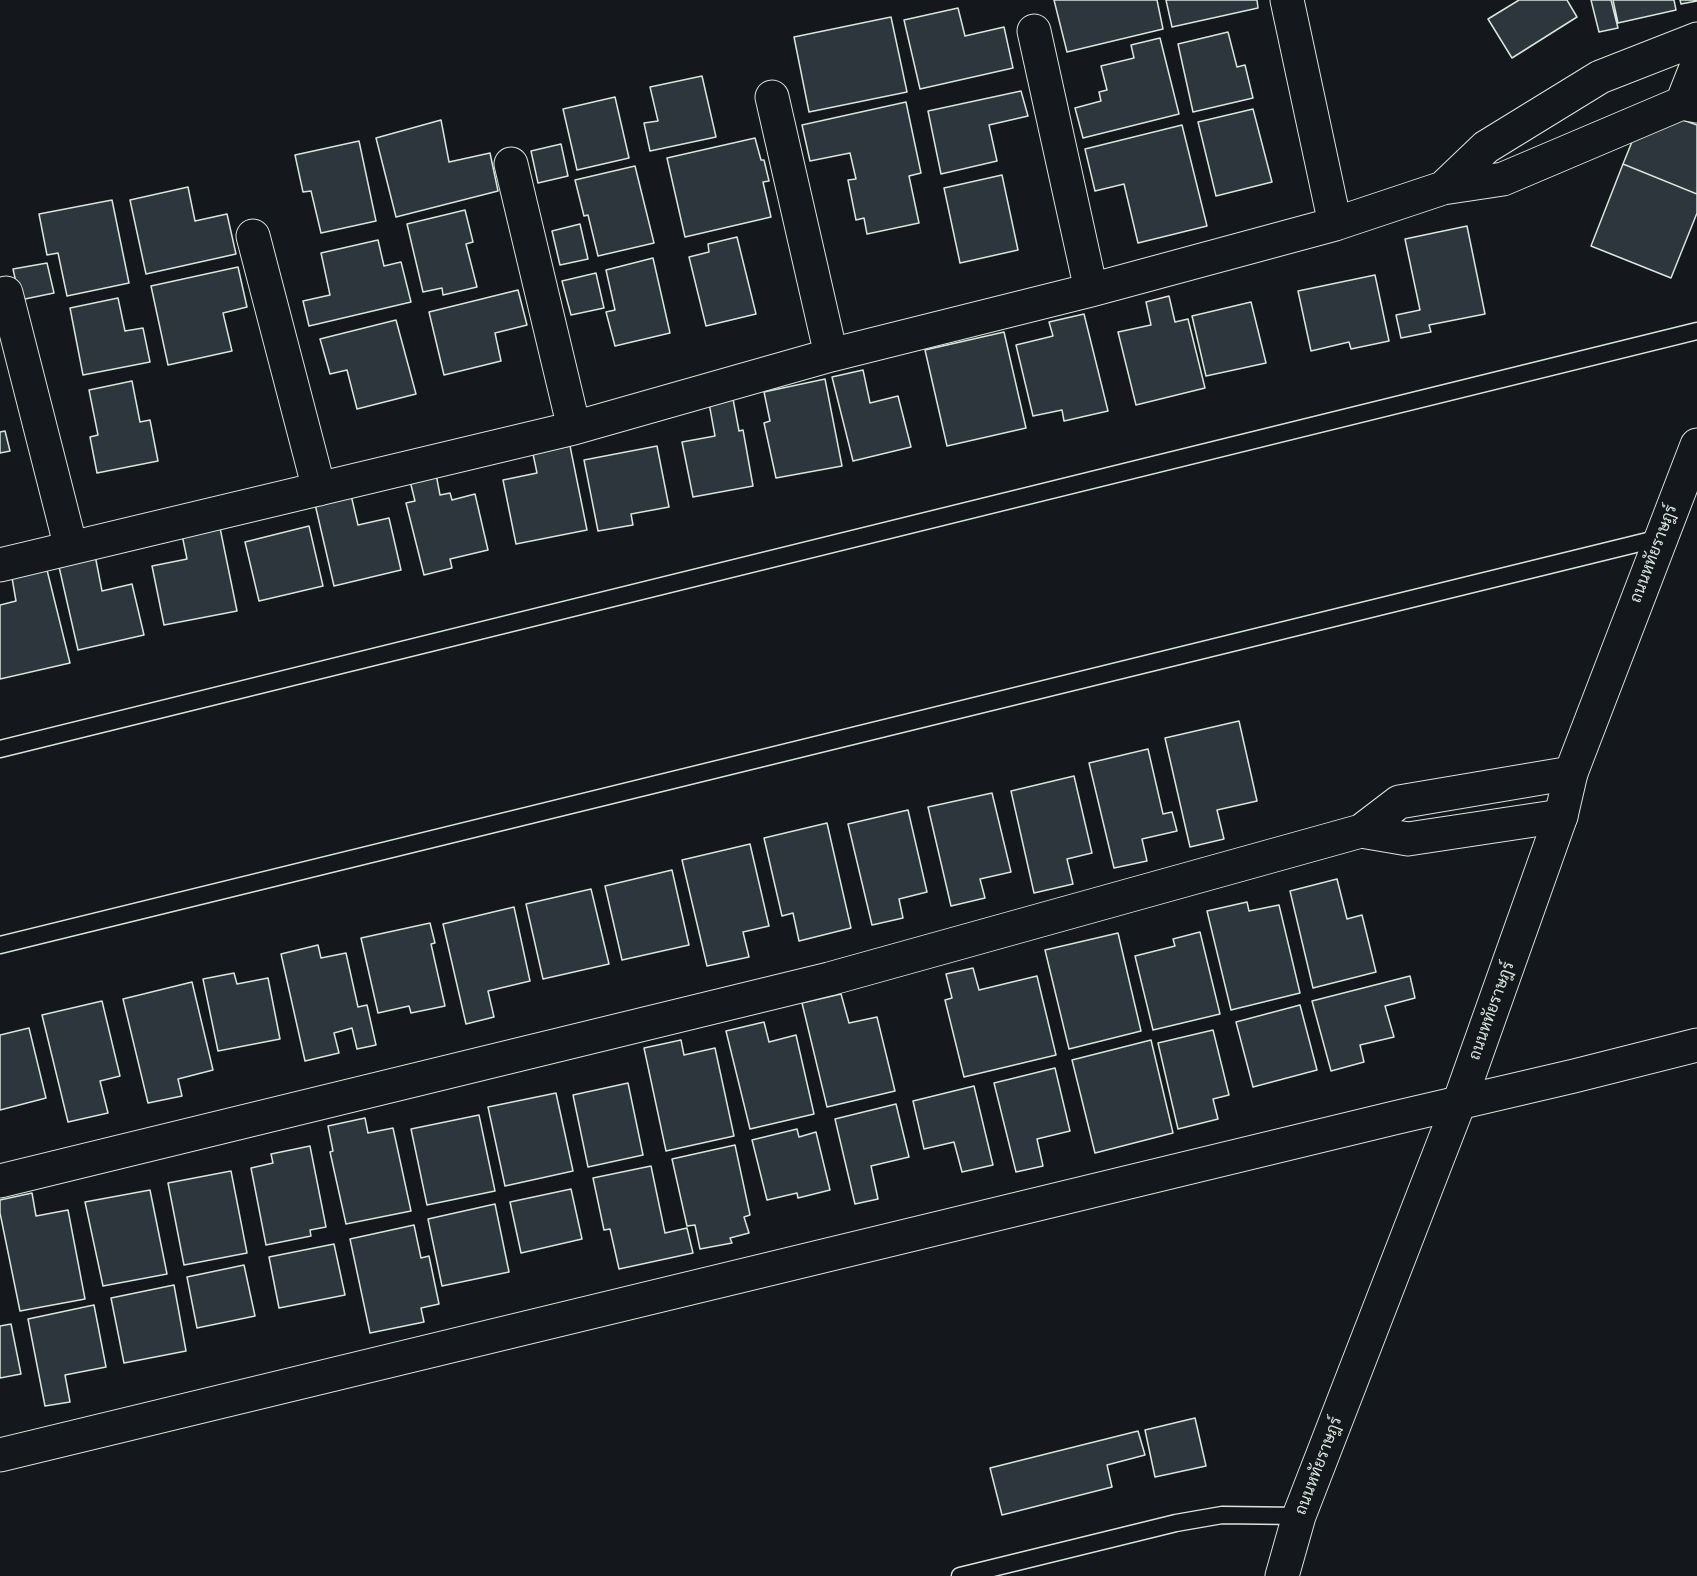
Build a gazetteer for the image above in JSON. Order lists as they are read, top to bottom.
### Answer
{
  "streets": {
    "street": ["ถนนหทัยราษฎร์"]
  }
}
